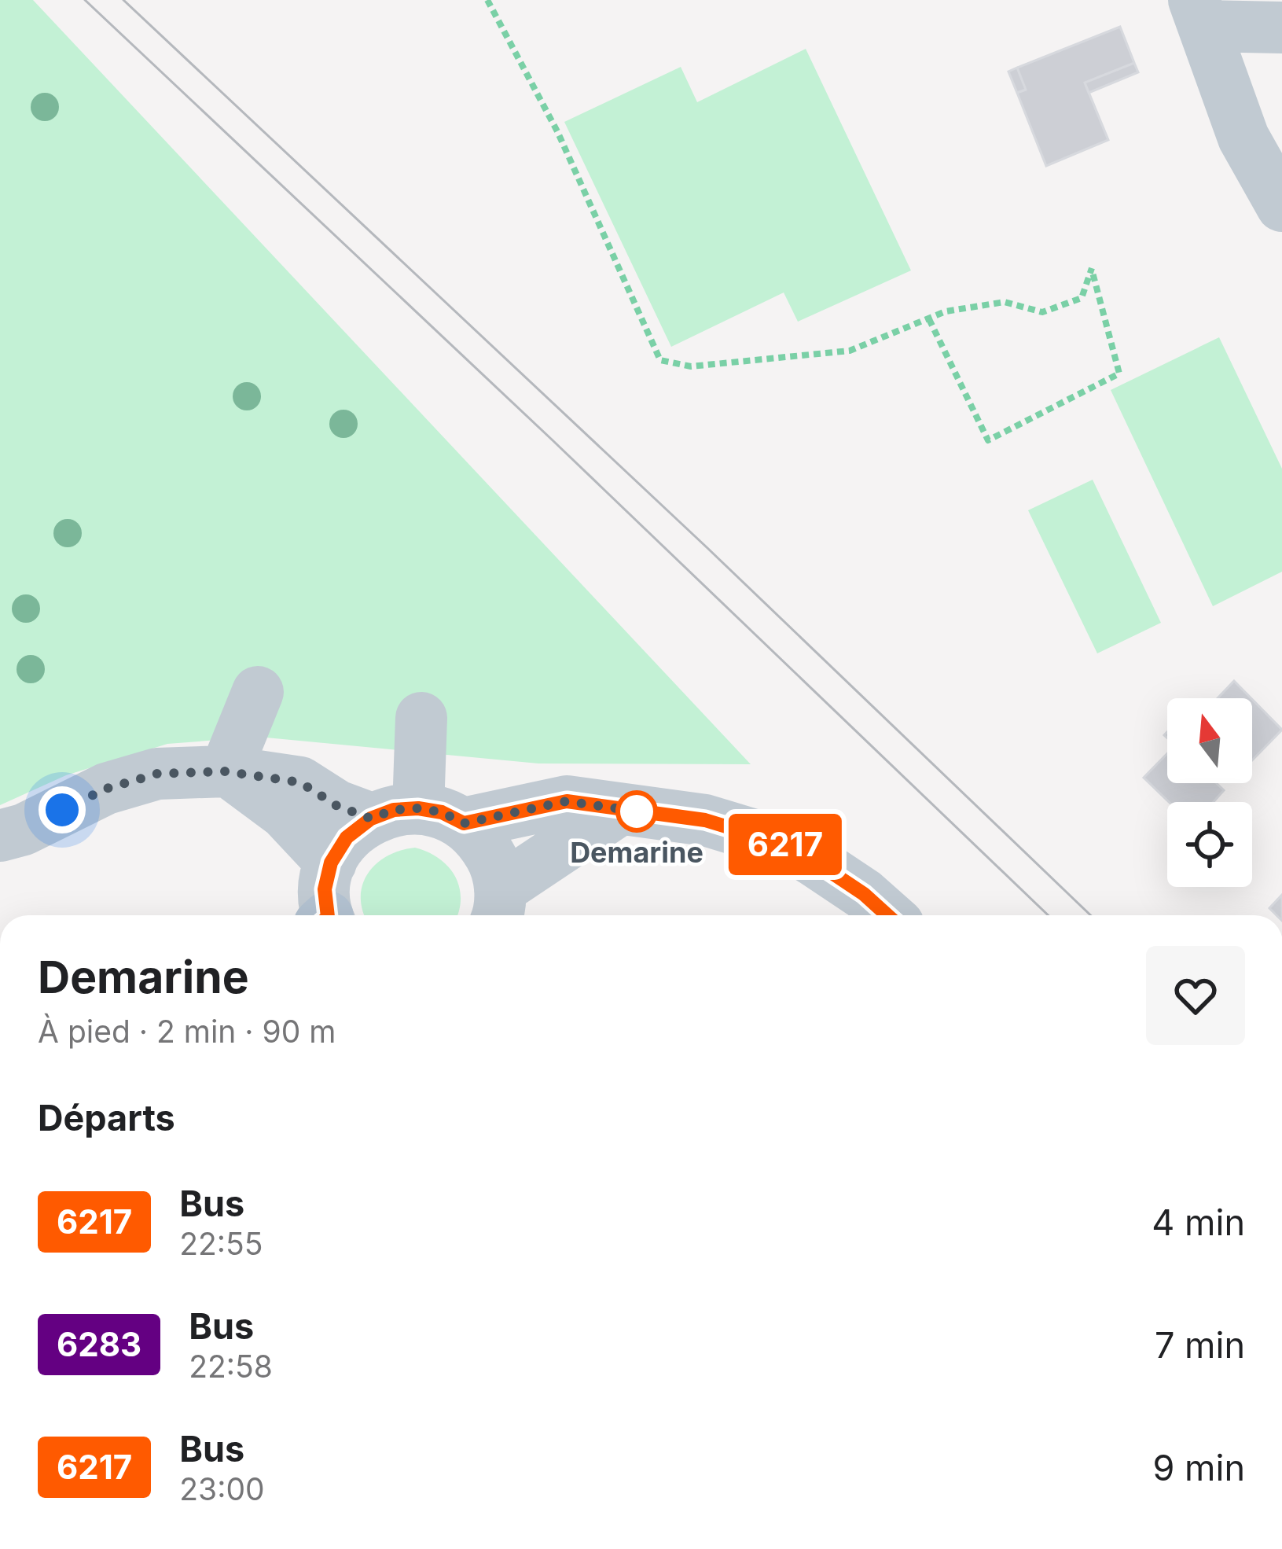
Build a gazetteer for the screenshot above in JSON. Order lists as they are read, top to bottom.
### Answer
{
  "places": ["Demarine"],
  "lines": ["bus line 6217"],
  "north": "top",
  "page": {
    "on_map": "6217",
    "heading": [
      ["Demarine", "À pied · 2 min · 90 m"],
      "Départs"
    ],
    "list": [
      {
        "mark": "6217",
        "name": "Bus",
        "note": "22:55",
        "value": "4 min"
      },
      {
        "mark": "6283",
        "name": "Bus",
        "note": "22:58",
        "value": "7 min"
      },
      {
        "mark": "6217",
        "name": "Bus",
        "note": "23:00",
        "value": "9 min"
      }
    ]
  }
}
